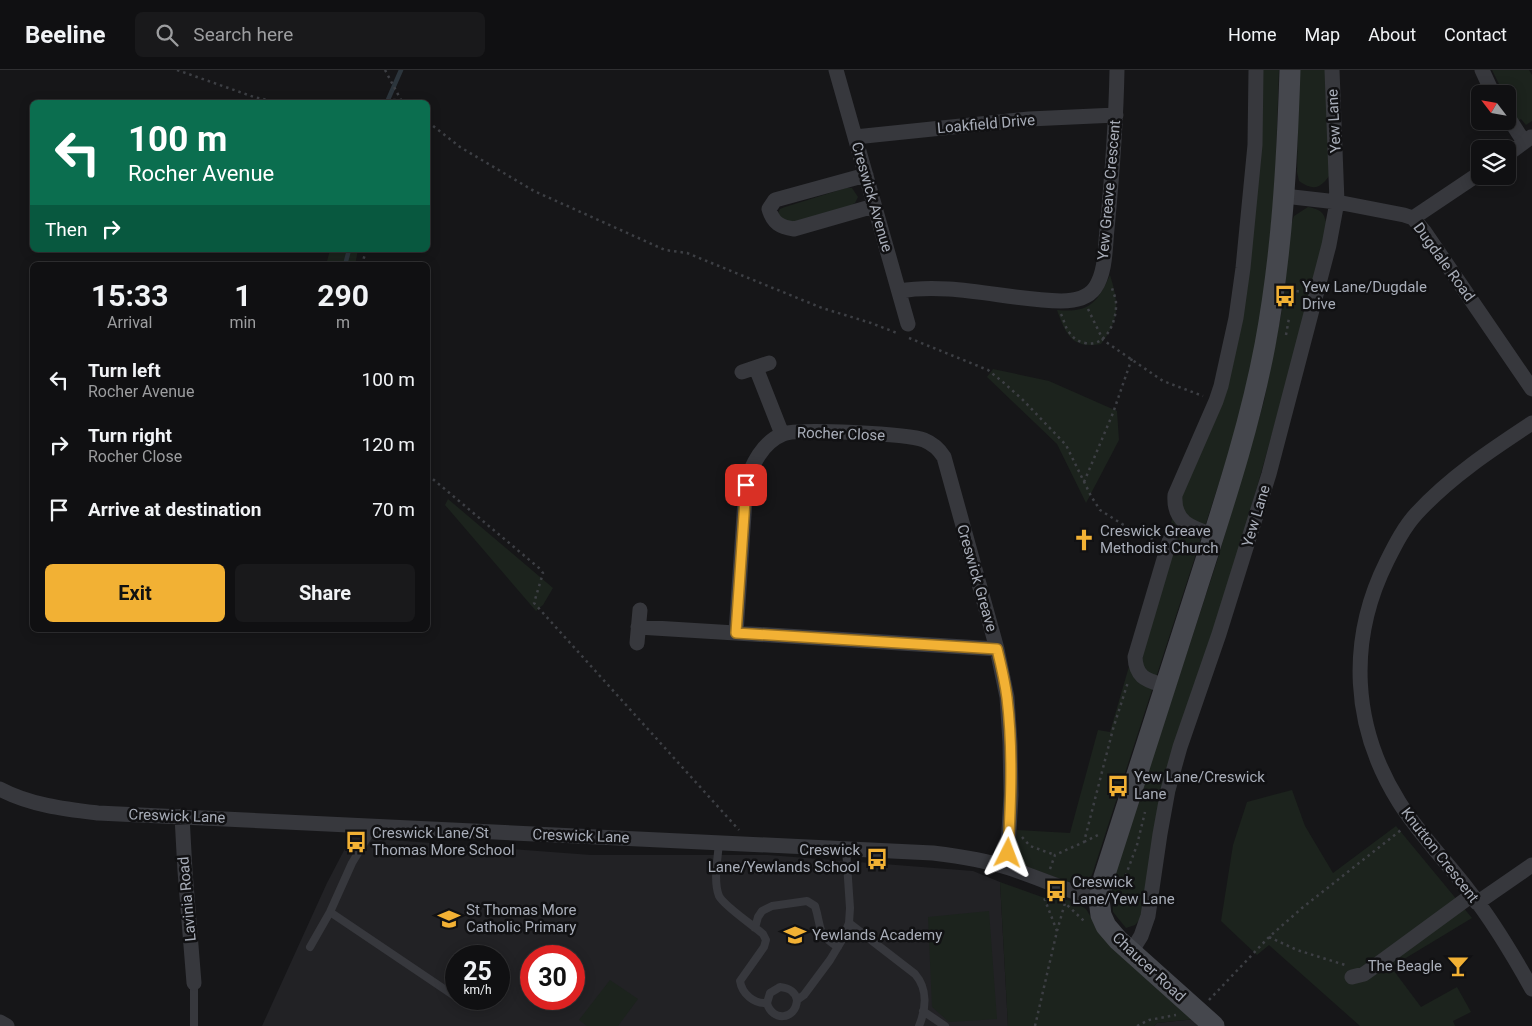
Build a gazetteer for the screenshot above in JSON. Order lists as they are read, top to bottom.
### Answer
{
  "streets": {
    "main road": ["Chaucer Road"],
    "street": [
      "Yew Lane",
      "Loakfield Drive",
      "Yew Greave Crescent",
      "Creswick Avenue",
      "Dugdale Road",
      "Rocher Close",
      "Creswick Greave",
      "Creswick Lane",
      "Knutton Crescent",
      "Lavinia Road"
    ]
  },
  "crossings": [
    ["Yew Lane", "Dugdale Road"],
    ["Yew Lane", "Chaucer Road"],
    ["Loakfield Drive", "Yew Greave Crescent"],
    ["Loakfield Drive", "Creswick Avenue"],
    ["Rocher Close", "Creswick Greave"],
    ["Creswick Greave", "Creswick Lane"],
    ["Creswick Lane", "Lavinia Road"],
    ["Creswick Lane", "Chaucer Road"]
  ],
  "places": {
    "bus stop": [
      "Yew Lane/Dugdale Drive",
      "Yew Lane/Creswick Lane",
      "Creswick Lane/St Thomas More School",
      "Creswick Lane/Yewlands School",
      "Creswick Lane/Yew Lane"
    ],
    "church": ["Creswick Greave Methodist Church"],
    "school or university": ["St Thomas More Catholic Primary", "Yewlands Academy"],
    "bar": ["The Beagle"]
  },
  "north": "top left",
  "page": {
    "header": "Beeline",
    "search": "Search here",
    "nav": [
      "Home",
      "Map",
      "About",
      "Contact"
    ],
    "turn": ["100 m", "Rocher Avenue"],
    "then": "Then",
    "eta": [
      "15:33",
      "Arrival",
      "1",
      "min",
      "290",
      "m"
    ],
    "list": [
      {
        "name": "Turn left",
        "note": "Rocher Avenue",
        "value": "100 m"
      },
      {
        "name": "Turn right",
        "note": "Rocher Close",
        "value": "120 m"
      },
      {
        "name": "Arrive at destination",
        "value": "70 m"
      }
    ],
    "buttons": ["Exit", "Share"],
    "speed": "25 km/h",
    "limit": "30"
  }
}
